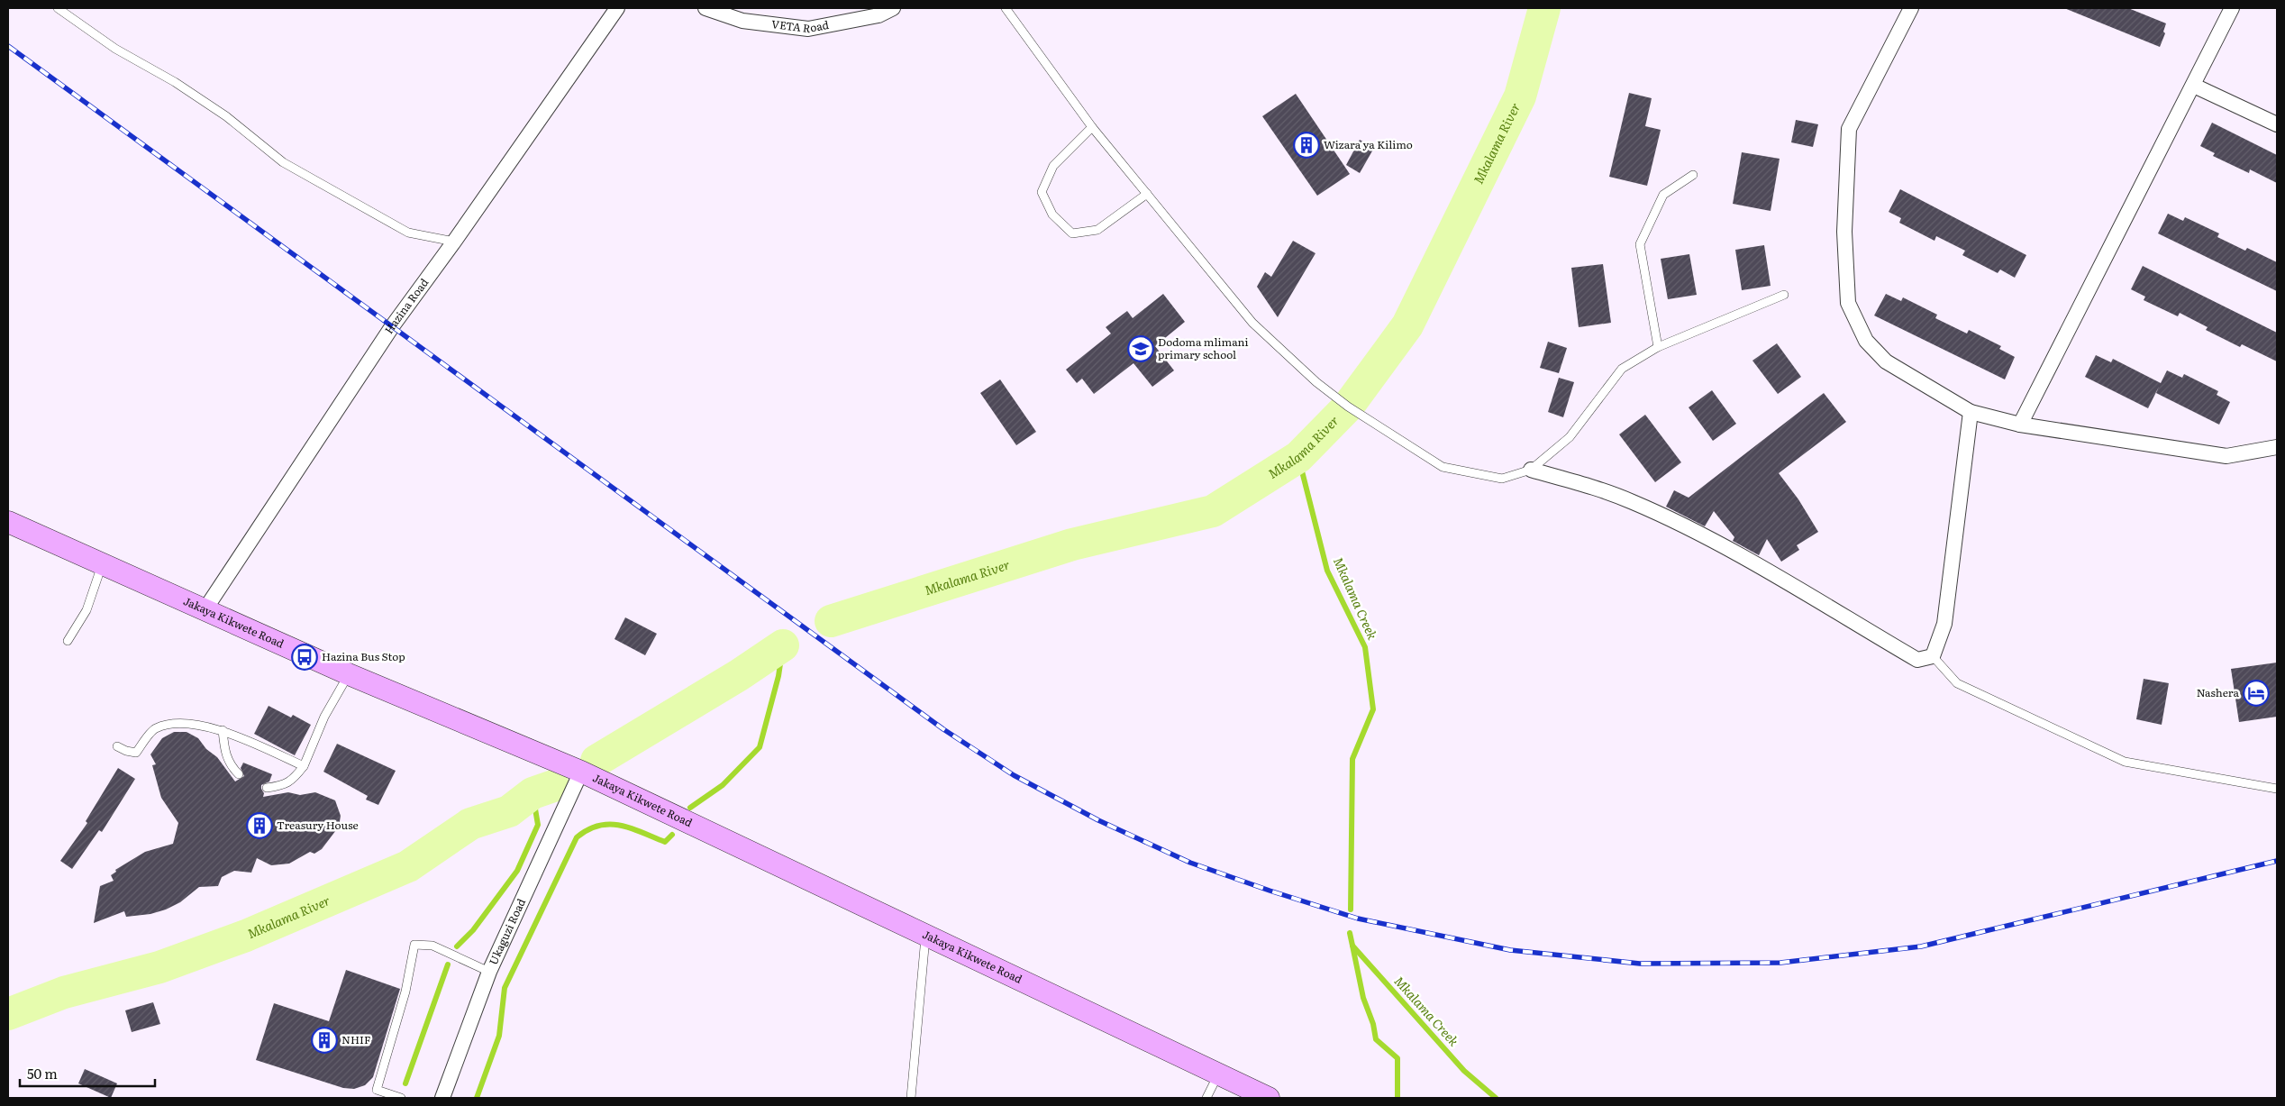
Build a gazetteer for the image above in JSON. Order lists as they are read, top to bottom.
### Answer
{
  "streets": {
    "main road": ["Jakaya Kikwete Road"],
    "street": ["VETA Road", "Hazina Road", "Ukaguzi Road"]
  },
  "crossings": [
    ["Hazina Road", "Jakaya Kikwete Road"],
    ["Jakaya Kikwete Road", "Ukaguzi Road"]
  ],
  "water": ["Mkalama River", "Mkalama Creek"],
  "places": {
    "building": ["Wizara ya Kilimo", "Treasury House", "NHIF"],
    "school or university": ["Dodoma mlimani primary school"],
    "bus stop": ["Hazina Bus Stop"],
    "hotel": ["Nashera"]
  },
  "scale_bar": "50 m"
}
